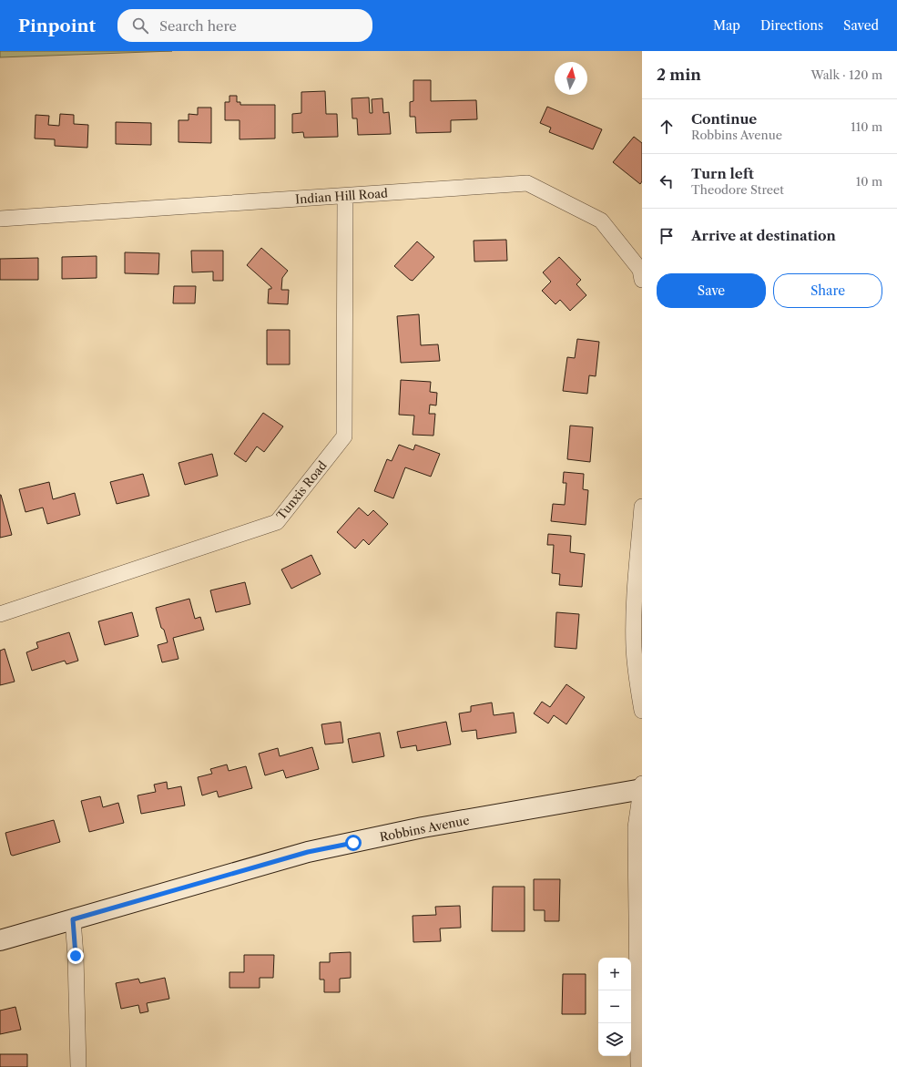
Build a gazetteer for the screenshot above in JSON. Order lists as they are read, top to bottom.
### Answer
{
  "streets": {
    "main road": ["Robbins Avenue"],
    "street": ["Indian Hill Road", "Tunxis Road"]
  },
  "crossings": [
    ["Indian Hill Road", "Tunxis Road"]
  ],
  "north": "top",
  "page": {
    "header": "Pinpoint",
    "search": "Search here",
    "nav": ["Map", "Directions", "Saved"],
    "heading": ["2 min", "Walk · 120 m"],
    "list": [
      ["Continue", "Robbins Avenue", "110 m"],
      ["Turn left", "Theodore Street", "10 m"],
      "Arrive at destination"
    ],
    "buttons": ["Save", "Share"],
    "map_buttons": ["+", "−"]
  }
}
